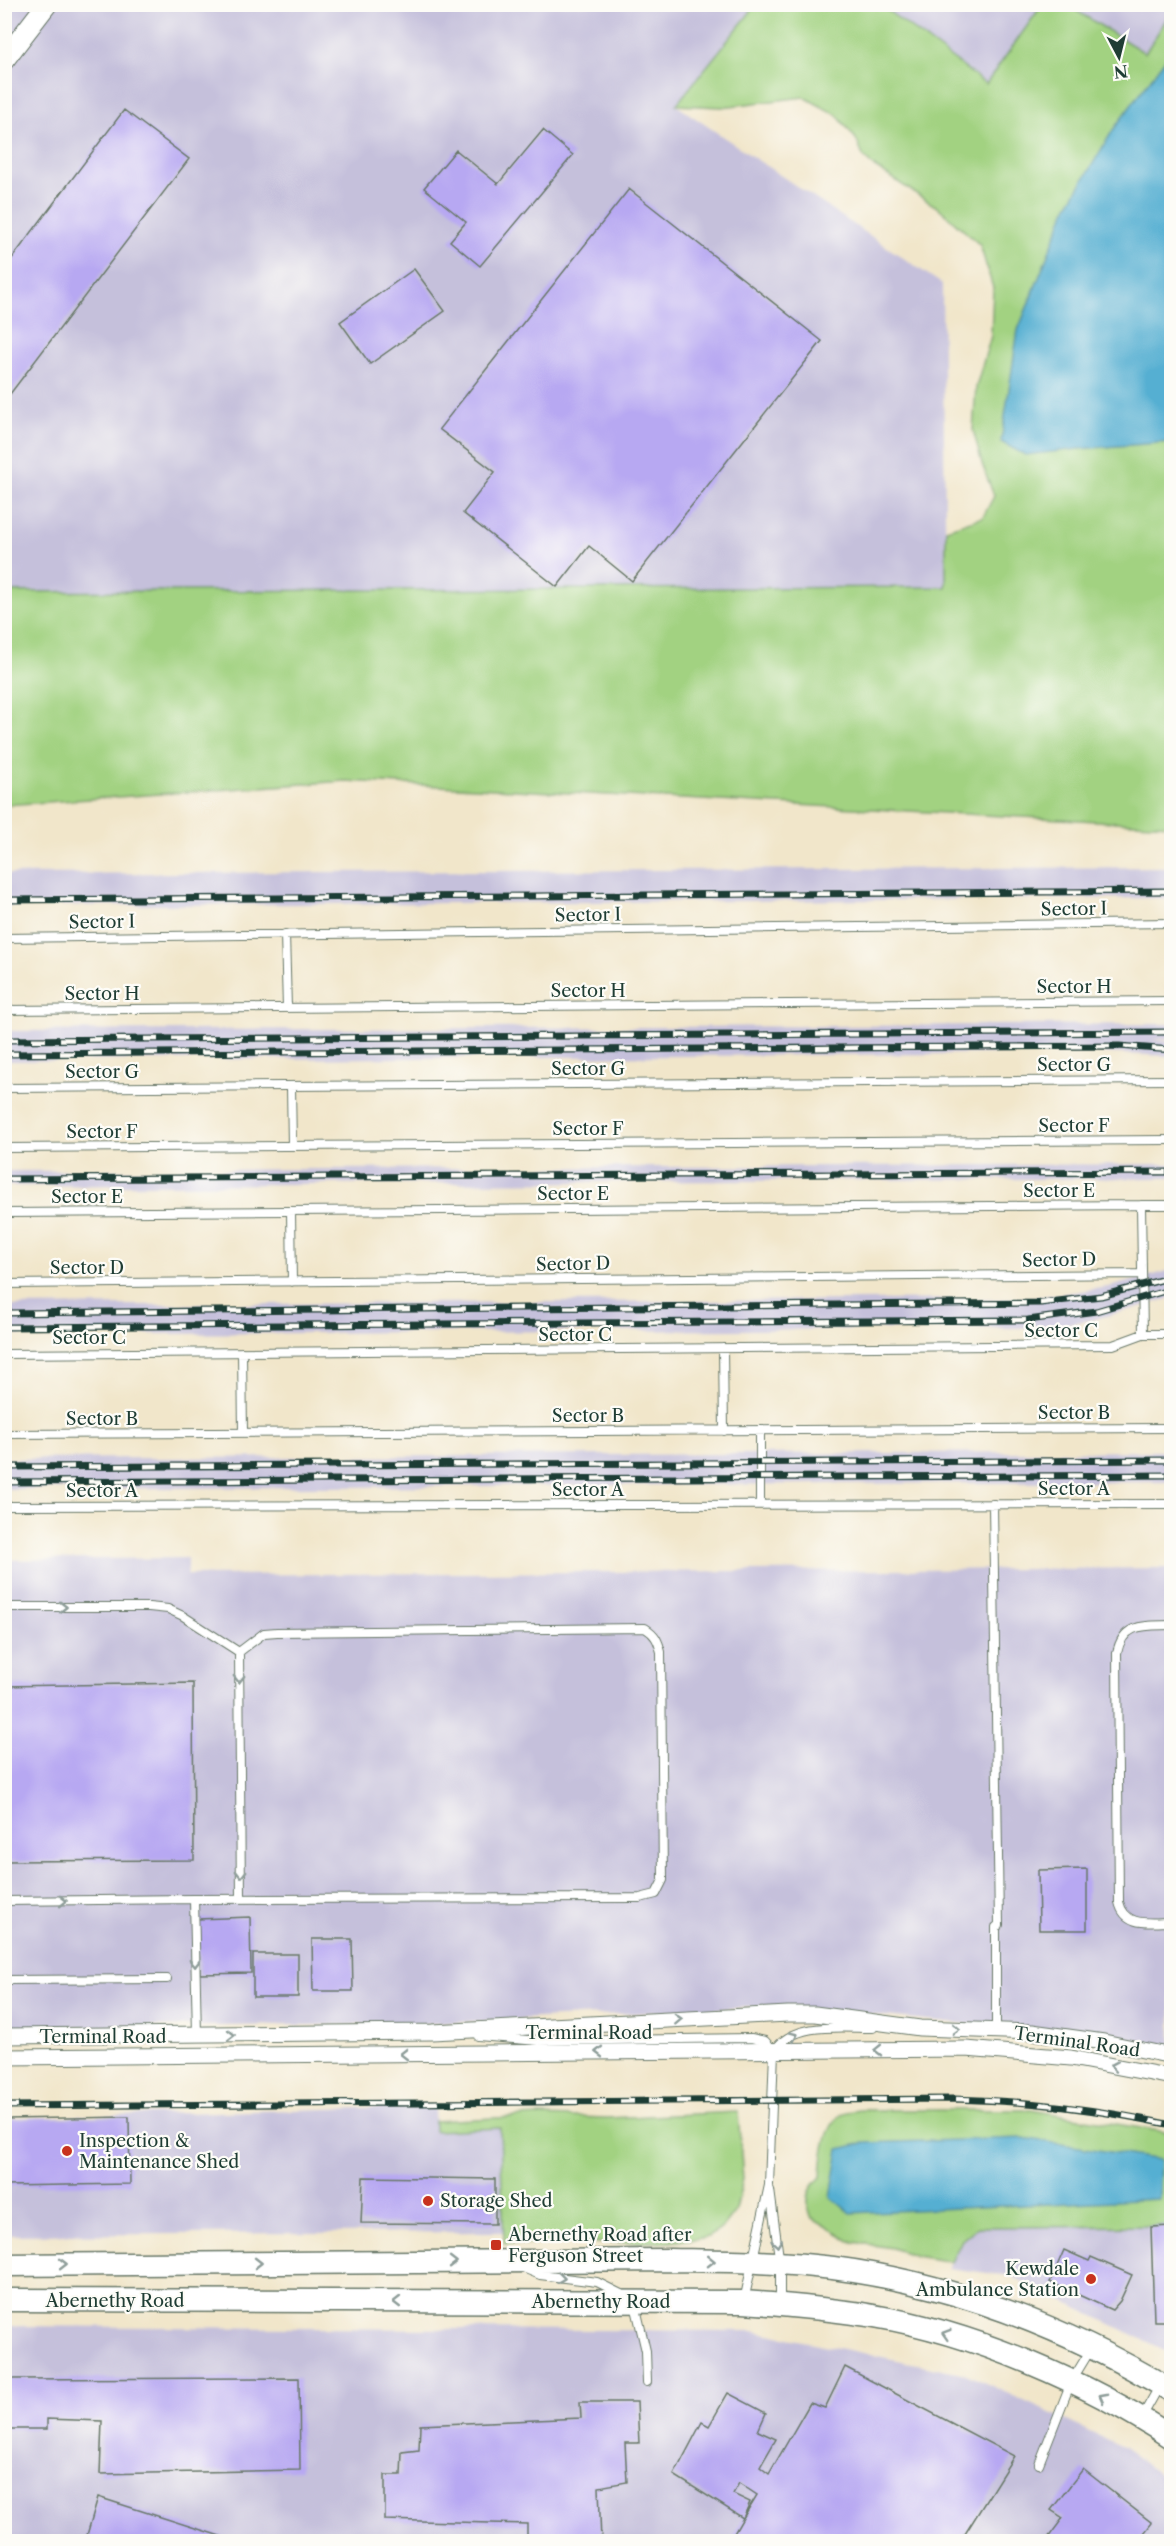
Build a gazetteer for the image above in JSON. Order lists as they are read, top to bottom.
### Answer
{
  "streets": {
    "main road": ["Abernethy Road"],
    "street": ["Terminal Road"],
    "lane": [
      "Sector I",
      "Sector H",
      "Sector G",
      "Sector F",
      "Sector E",
      "Sector D",
      "Sector C",
      "Sector B",
      "Sector A"
    ]
  },
  "places": {
    "other": ["Inspection & Maintenance Shed", "Storage Shed", "Kewdale Ambulance Station"],
    "transit": ["Abernethy Road after Ferguson Street"]
  },
  "north": "bottom"
}
